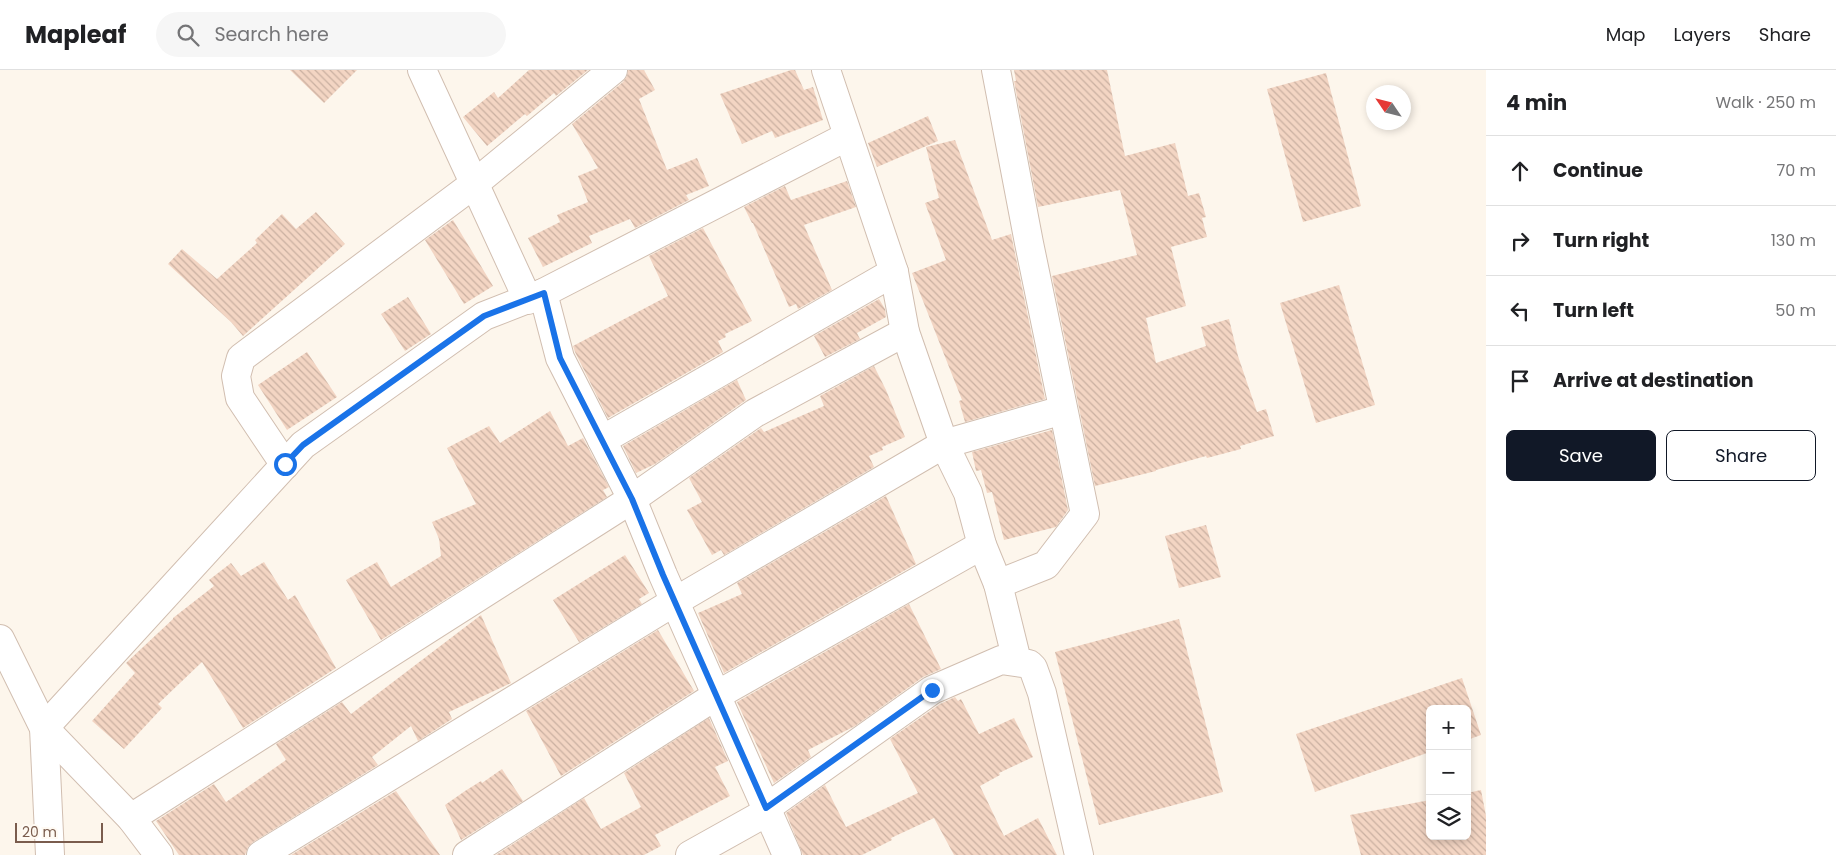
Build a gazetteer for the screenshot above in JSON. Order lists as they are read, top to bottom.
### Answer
{
  "scale_bar": "20 m",
  "north": "top left",
  "page": {
    "header": "Mapleaf",
    "search": "Search here",
    "nav": ["Map", "Layers", "Share"],
    "heading": ["4 min", "Walk · 250 m"],
    "list": [
      ["Continue", "70 m"],
      ["Turn right", "130 m"],
      ["Turn left", "50 m"],
      "Arrive at destination"
    ],
    "buttons": ["Save", "Share"],
    "map_buttons": ["+", "−"],
    "scale": "20 m"
  }
}
